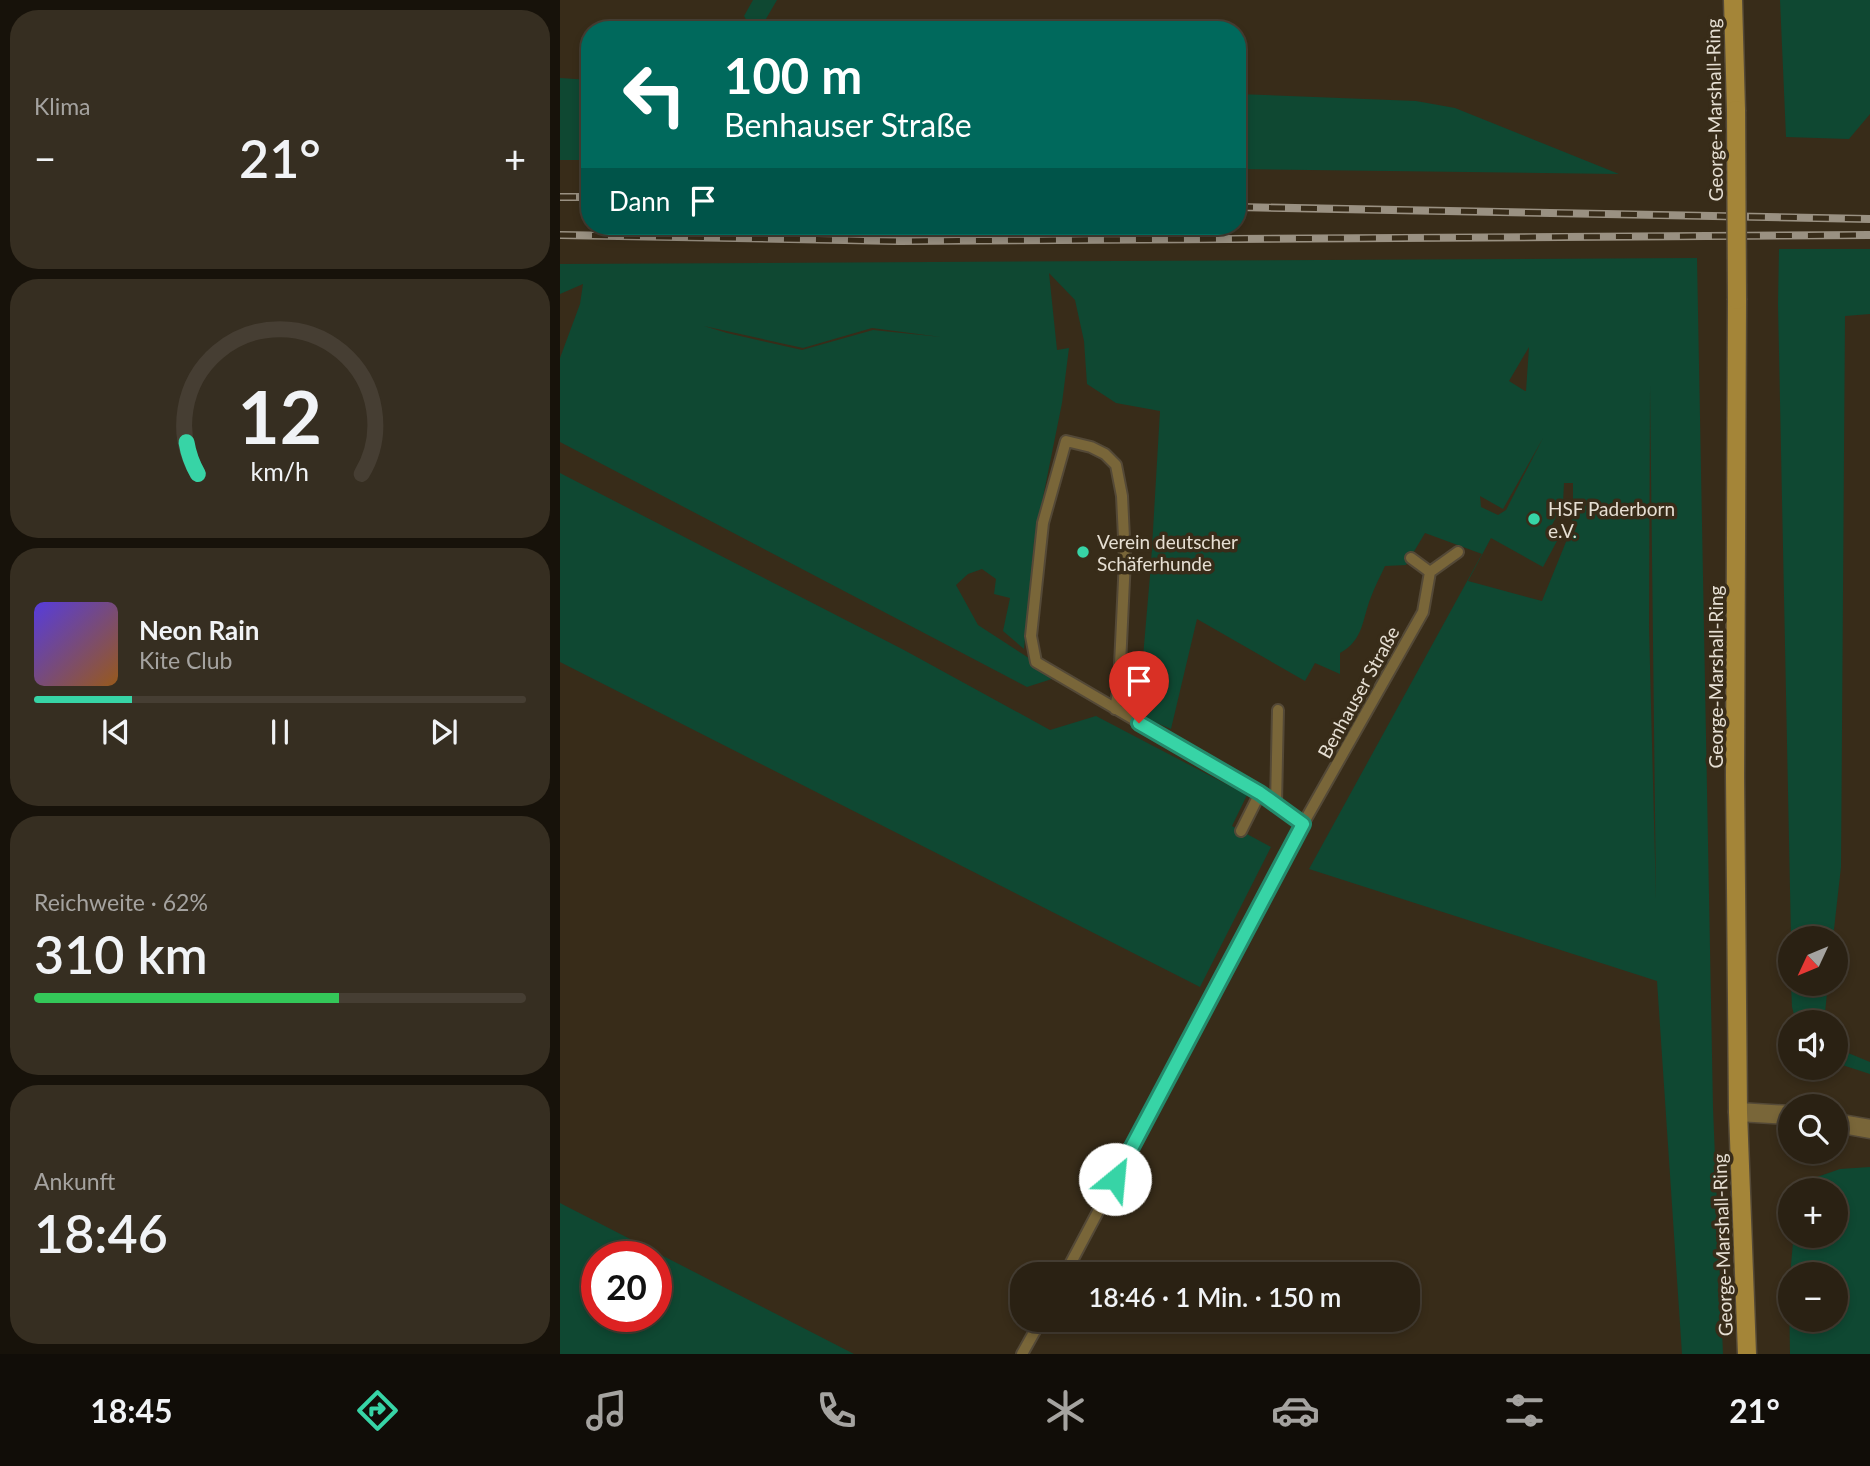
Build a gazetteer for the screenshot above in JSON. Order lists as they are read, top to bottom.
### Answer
{
  "streets": {
    "main road": ["George-Marshall-Ring"],
    "lane": ["Benhauser Straße"]
  },
  "places": ["HSF Paderborn e.V.", "Verein deutscher Schäferhunde"],
  "north": "bottom left",
  "page": {
    "tile": [
      "Klima",
      ["Reichweite · 62%", "310 km"],
      ["Ankunft", "18:46"]
    ],
    "turn": ["100 m", "Benhauser Straße"],
    "heat": ["−", "21°", "+"],
    "then": "Dann",
    "song": ["Neon Rain", "Kite Club"],
    "map_buttons": ["+", "−"],
    "limit": "20",
    "trip": "18:46 · 1 Min. · 150 m",
    "tabs": ["18:45", "21°"],
    "gauge": ["12", "km/h"]
  }
}
